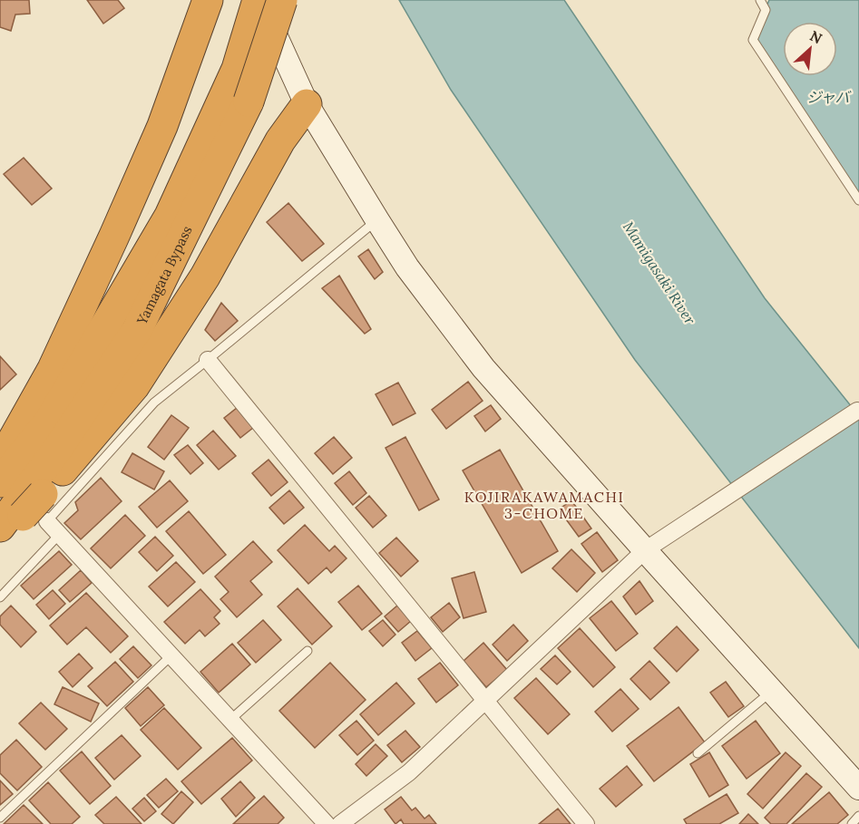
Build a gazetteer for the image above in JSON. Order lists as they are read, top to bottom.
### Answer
{
  "streets": {
    "highway": ["Yamagata Bypass"]
  },
  "districts": ["KOJIRAKAWAMACHI 3-CHOME"],
  "water": ["ジャバ", "Mamigasaki River"],
  "north": "top right"
}
